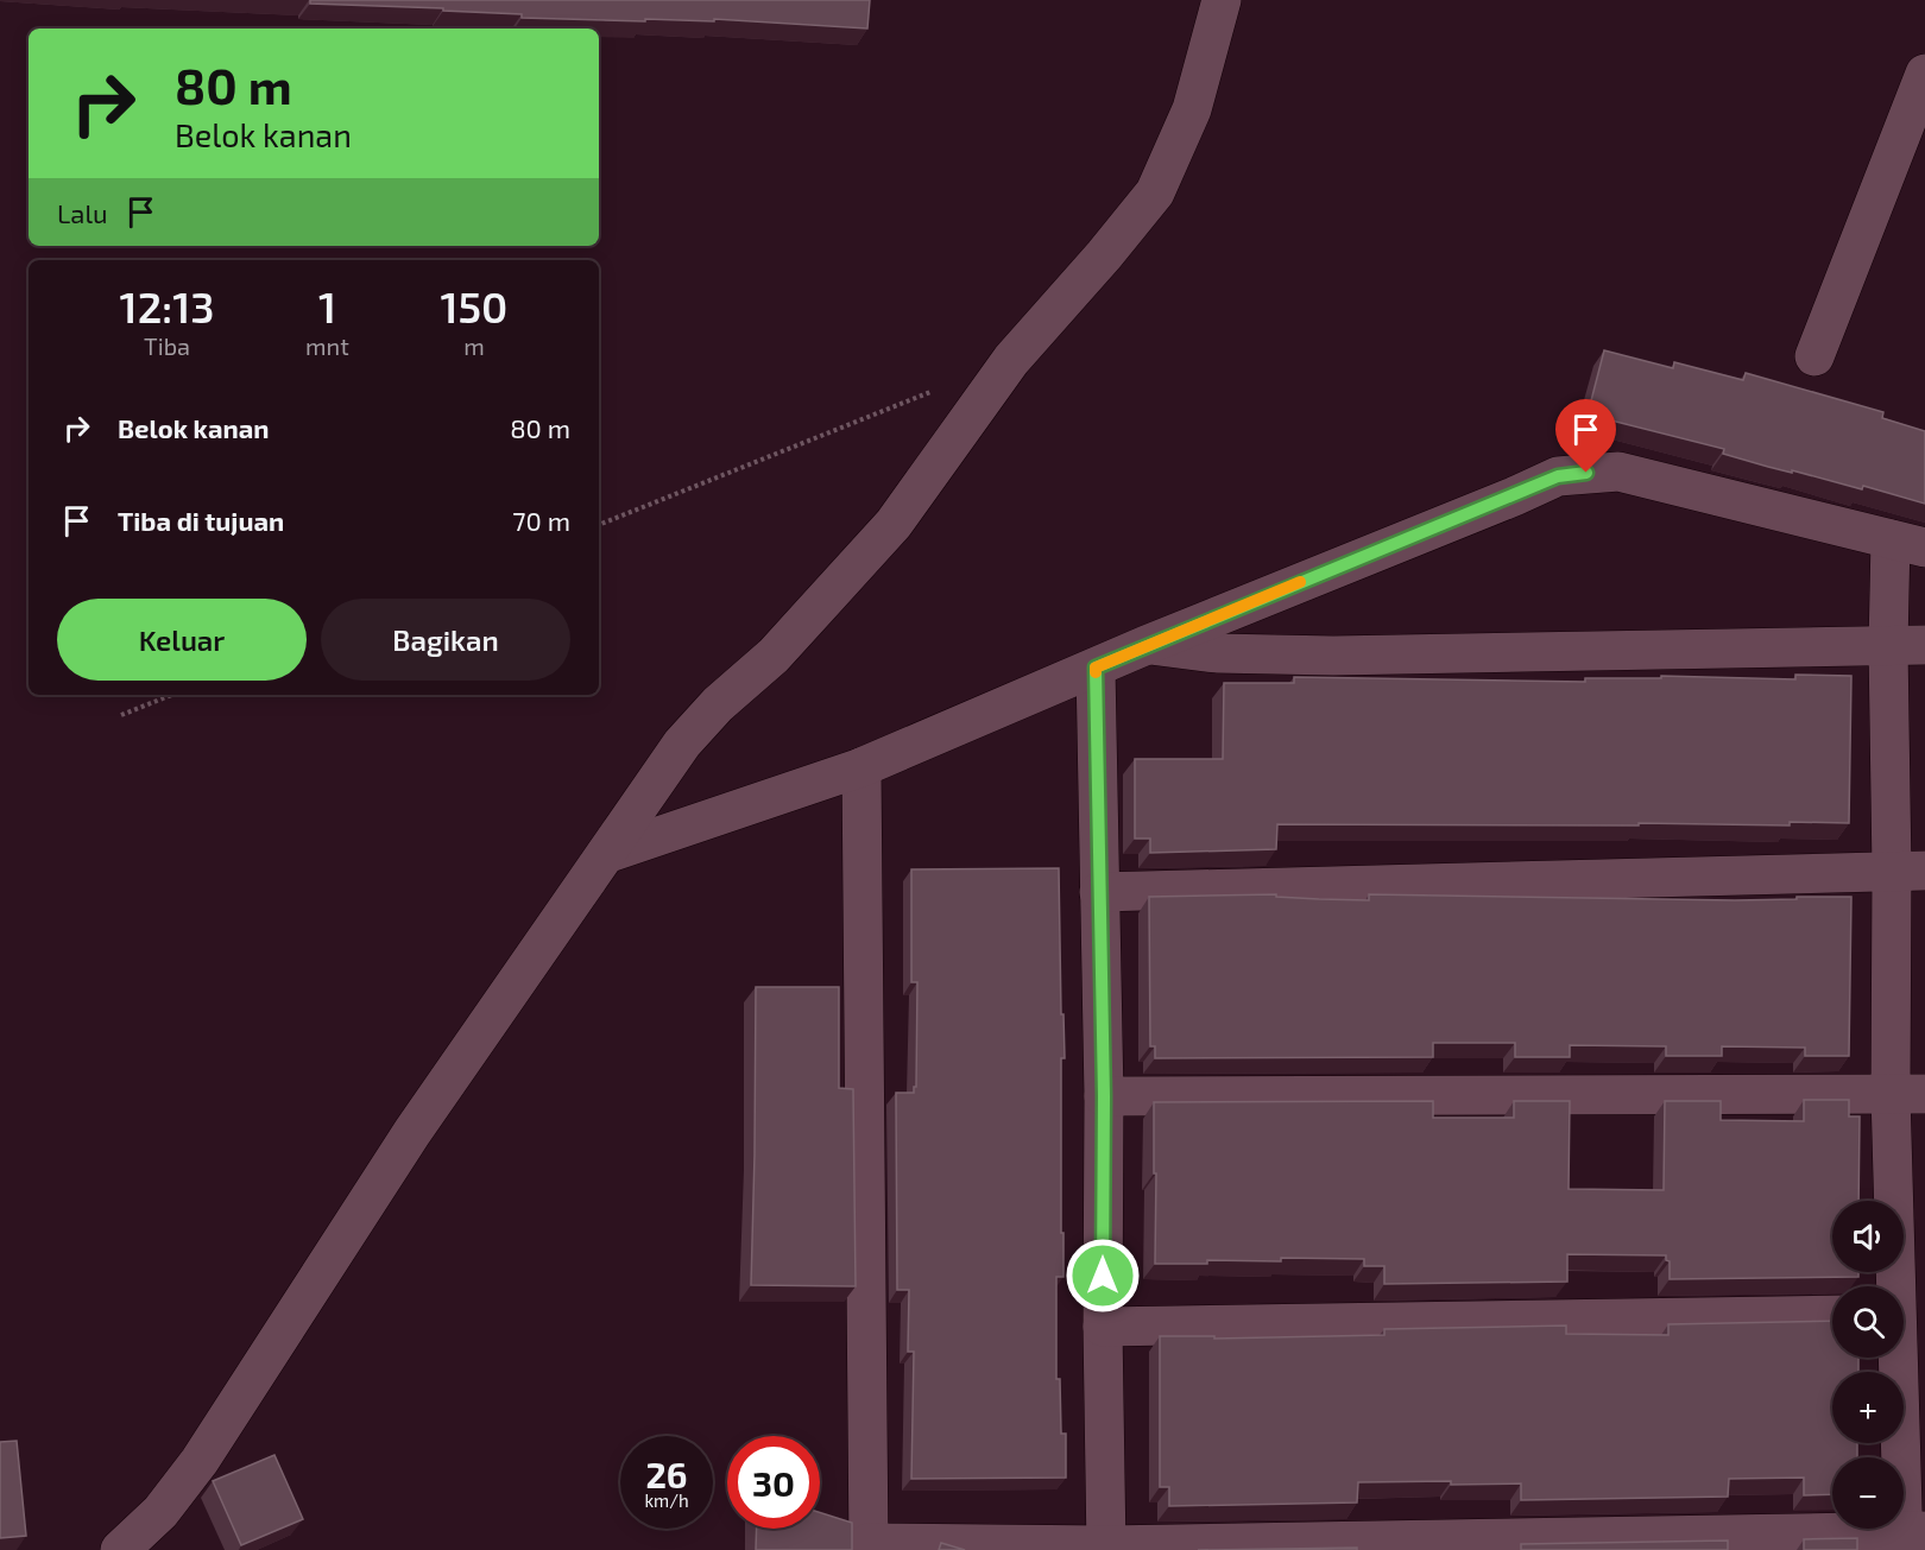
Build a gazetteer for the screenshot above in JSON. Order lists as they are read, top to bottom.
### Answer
{
  "page": {
    "turn": ["80 m", "Belok kanan"],
    "then": "Lalu",
    "eta": [
      "12:13",
      "Tiba",
      "1",
      "mnt",
      "150",
      "m"
    ],
    "list": [
      {
        "name": "Belok kanan",
        "value": "80 m"
      },
      {
        "name": "Tiba di tujuan",
        "value": "70 m"
      }
    ],
    "buttons": ["Keluar", "Bagikan"],
    "map_buttons": ["+", "−"],
    "speed": "26 km/h",
    "limit": "30"
  }
}
